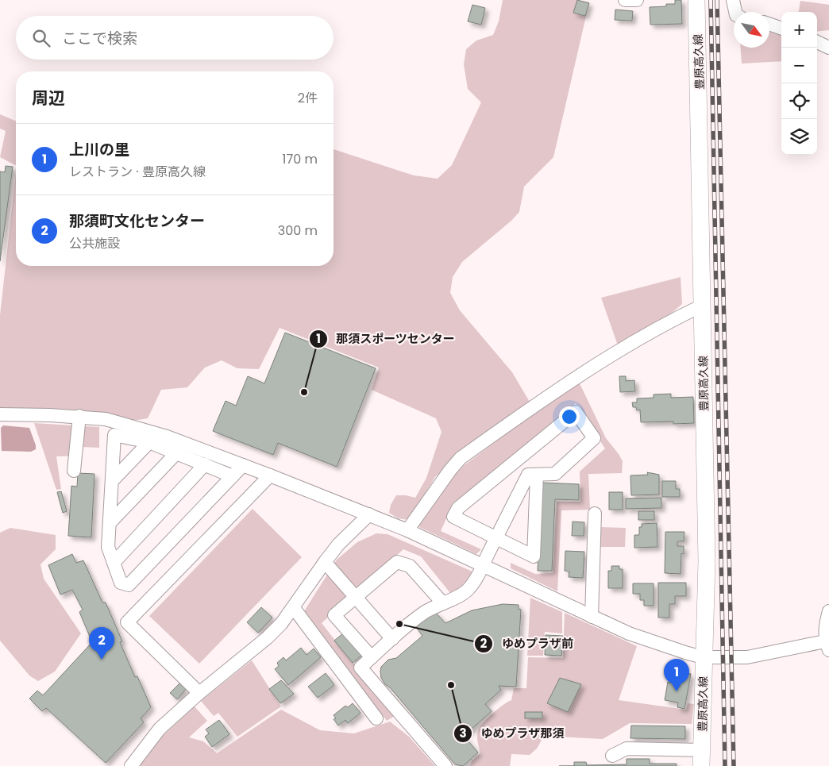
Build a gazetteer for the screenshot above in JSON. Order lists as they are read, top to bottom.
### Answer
{
  "streets": {
    "main road": ["豊原高久線"]
  },
  "places": ["那須スポーツセンター", "ゆめプラザ前", "ゆめプラザ那須"],
  "north": "bottom right",
  "page": {
    "map_buttons": ["+", "−"],
    "search": "ここで検索",
    "heading": ["周辺", "2件"],
    "list": [
      {
        "mark": "1",
        "name": "上川の里",
        "note": "レストラン · 豊原高久線",
        "value": "170 m"
      },
      {
        "mark": "2",
        "name": "那須町文化センター",
        "note": "公共施設",
        "value": "300 m"
      }
    ],
    "pins": ["2", "1"]
  }
}
